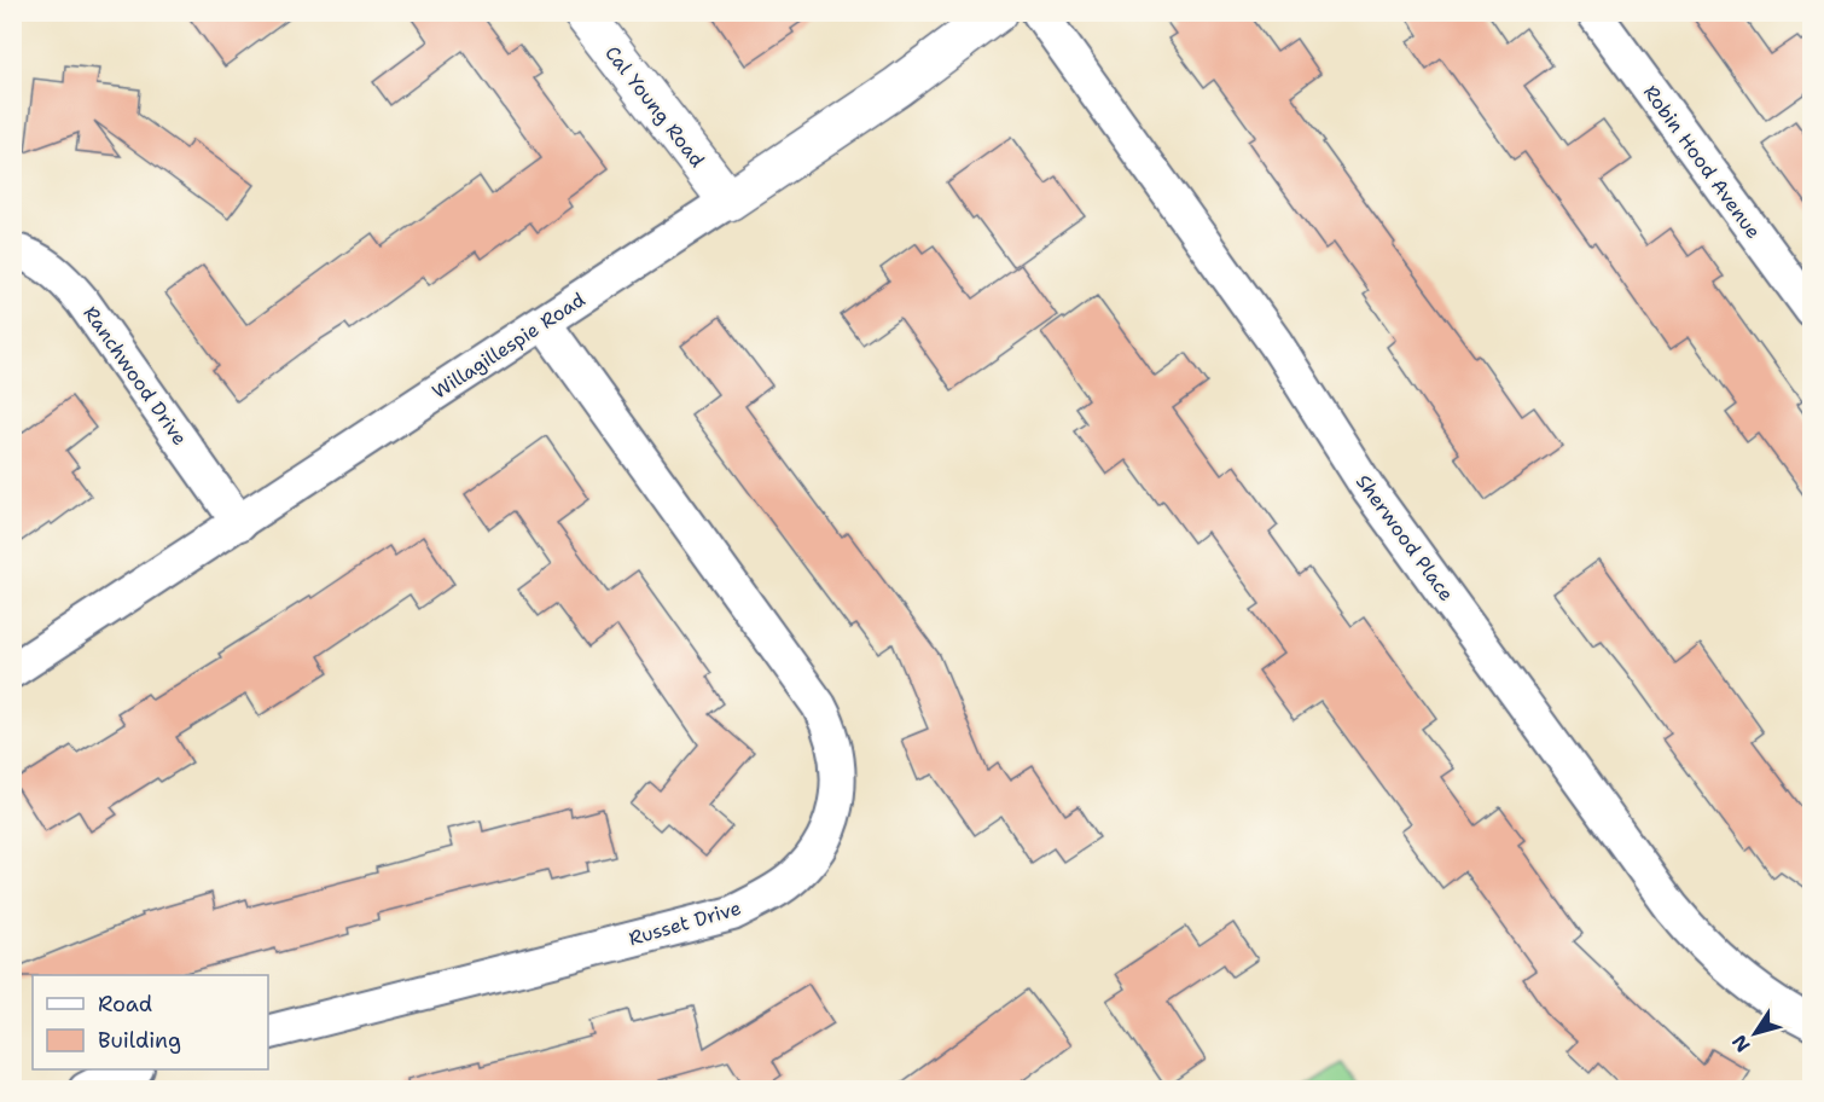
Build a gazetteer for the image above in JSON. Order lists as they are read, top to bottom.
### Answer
{
  "streets": {
    "main road": ["Cal Young Road", "Willagillespie Road"],
    "street": [
      "Robin Hood Avenue",
      "Ranchwood Drive",
      "Sherwood Place",
      "Russet Drive"
    ]
  },
  "crossings": [
    ["Cal Young Road", "Willagillespie Road"],
    ["Willagillespie Road", "Ranchwood Drive"],
    ["Willagillespie Road", "Russet Drive"]
  ],
  "legend": ["Road", "Building"],
  "north": "bottom left"
}
